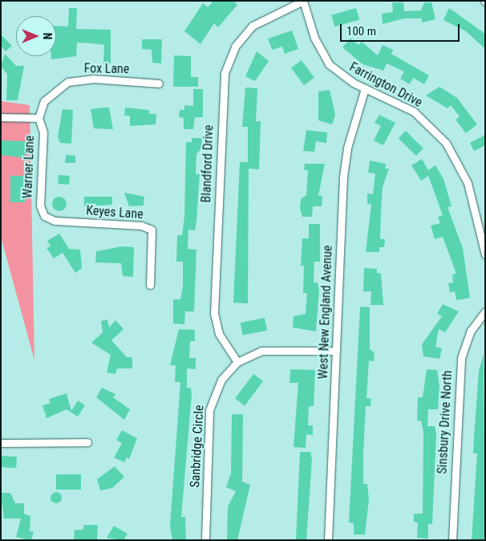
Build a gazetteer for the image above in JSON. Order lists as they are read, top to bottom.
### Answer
{
  "streets": {
    "street": [
      "Fox Lane",
      "Farrington Drive",
      "Blandford Drive",
      "Warner Lane",
      "Keyes Lane",
      "West New England Avenue",
      "Sinsbury Drive North",
      "Sanbridge Circle"
    ]
  },
  "crossings": [
    ["Fox Lane", "Warner Lane"],
    ["Farrington Drive", "Blandford Drive"],
    ["Farrington Drive", "West New England Avenue"],
    ["Blandford Drive", "Sanbridge Circle"],
    ["Warner Lane", "Keyes Lane"]
  ],
  "scale_bar": "100 m",
  "north": "right"
}
